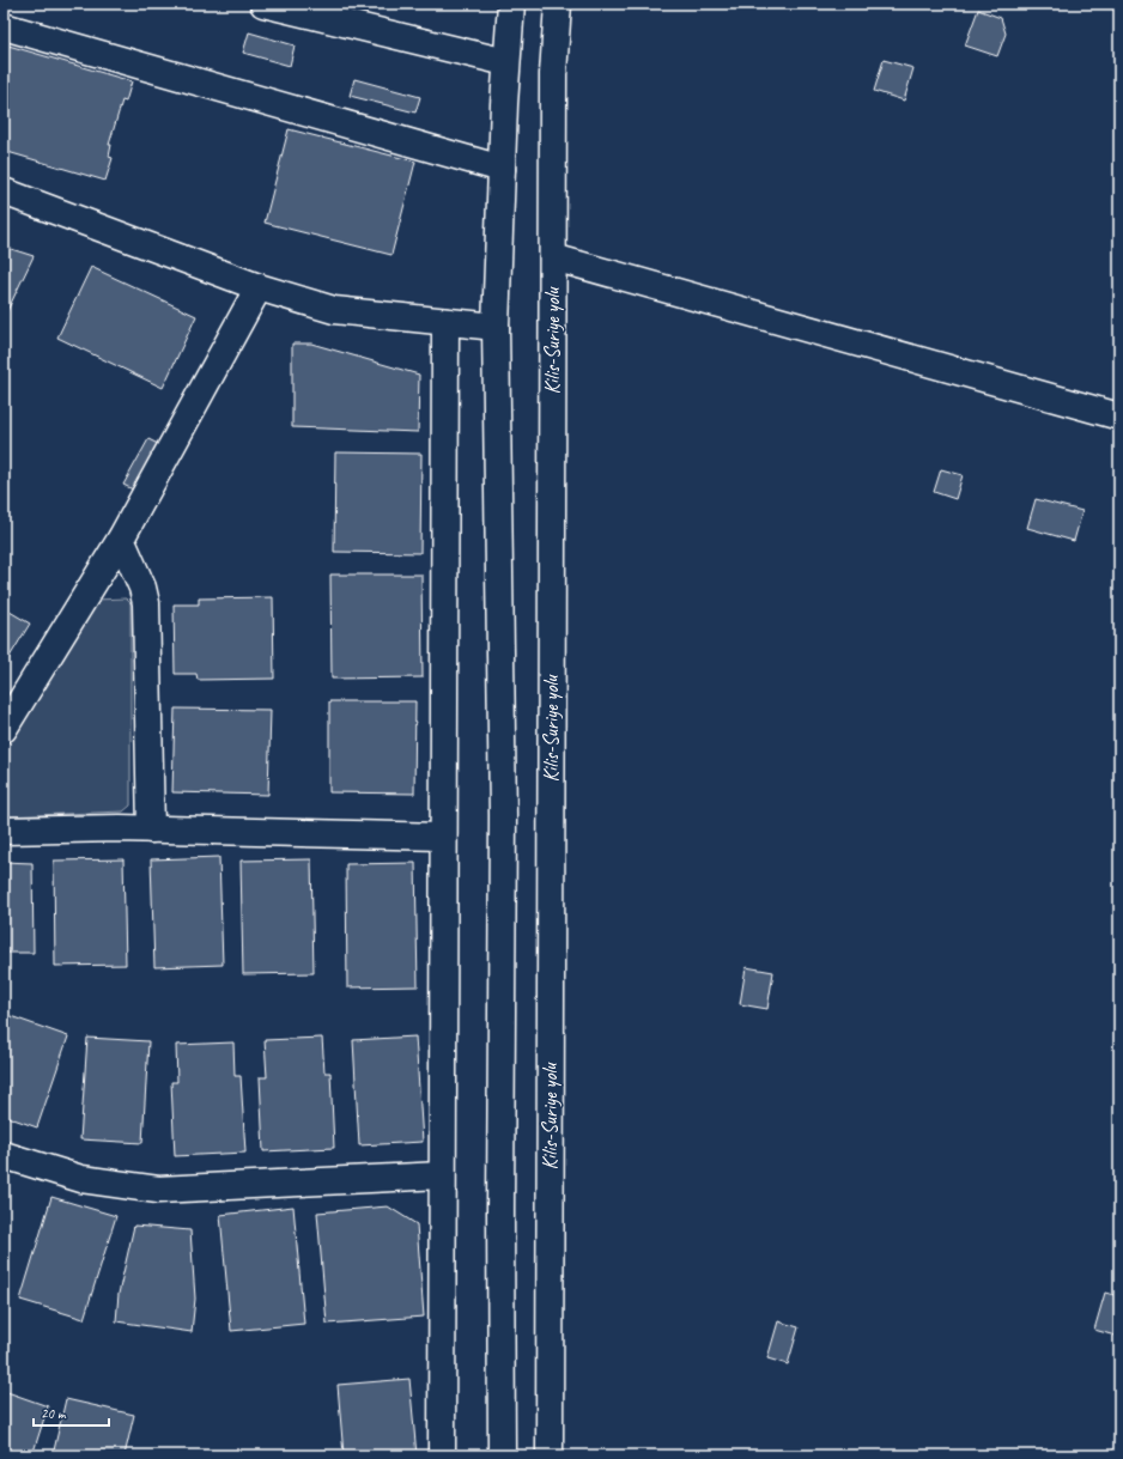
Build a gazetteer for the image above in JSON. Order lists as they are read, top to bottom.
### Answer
{
  "streets": {
    "main road": ["Kilis-Suriye yolu"]
  },
  "scale_bar": "20 m"
}
